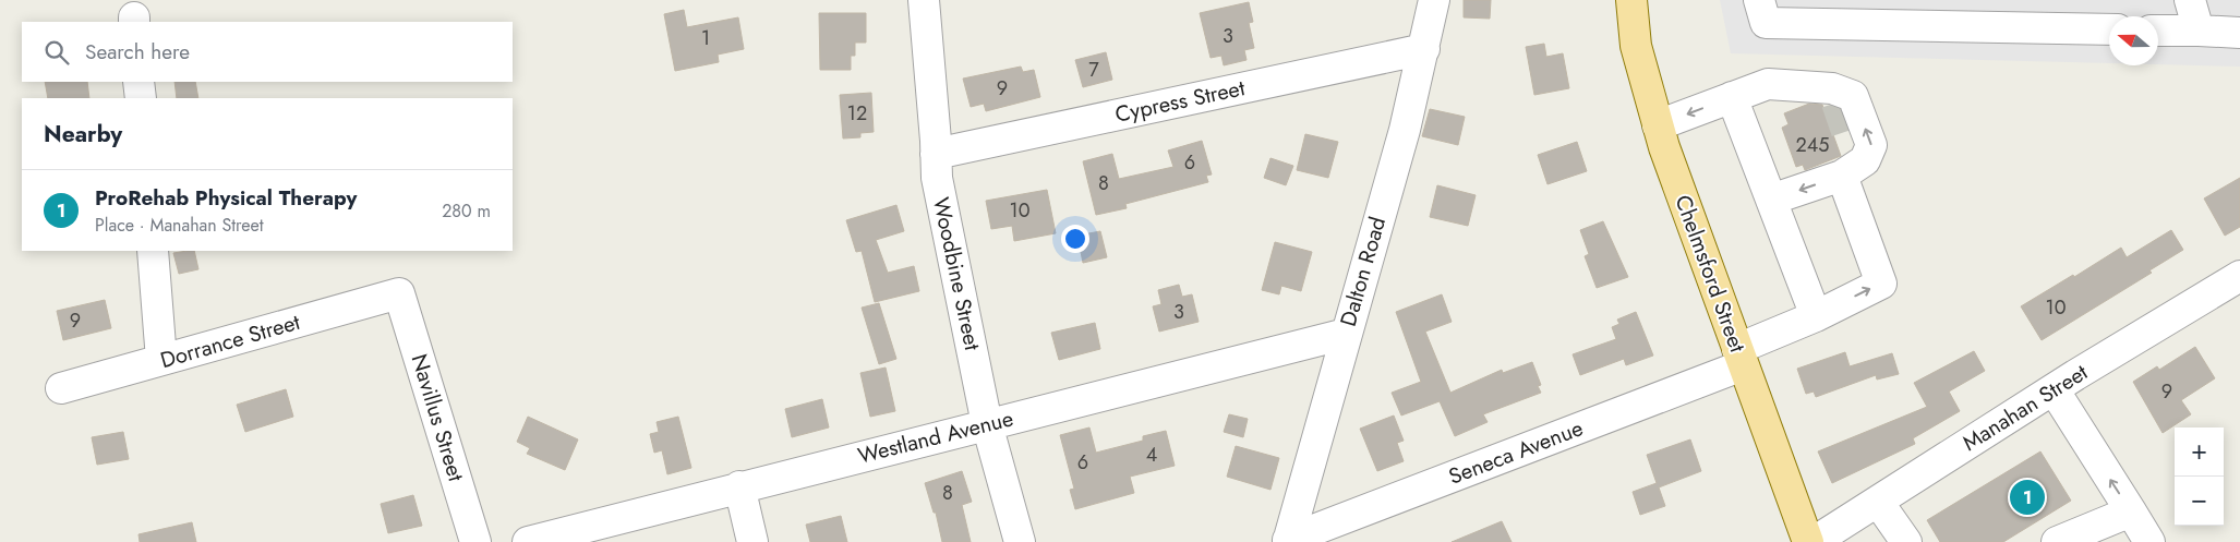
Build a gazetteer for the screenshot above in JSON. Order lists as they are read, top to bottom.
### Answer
{
  "streets": {
    "main road": ["Chelmsford Street"],
    "street": [
      "Cypress Street",
      "Dalton Road",
      "Woodbine Street",
      "Dorrance Street",
      "Manahan Street",
      "Navillus Street",
      "Westland Avenue",
      "Seneca Avenue"
    ]
  },
  "crossings": [
    ["Cypress Street", "Dalton Road"],
    ["Cypress Street", "Woodbine Street"],
    ["Dalton Road", "Westland Avenue"],
    ["Dalton Road", "Seneca Avenue"],
    ["Woodbine Street", "Westland Avenue"],
    ["Chelmsford Street", "Seneca Avenue"],
    ["Dorrance Street", "Navillus Street"]
  ],
  "house_numbers": [
    "3",
    "1",
    "7",
    "9",
    "12",
    "245",
    "6",
    "8",
    "10",
    "10",
    "3",
    "9",
    "9",
    "4",
    "6",
    "8"
  ],
  "north": "left",
  "page": {
    "search": "Search here",
    "heading": "Nearby",
    "list": [
      {
        "mark": "1",
        "name": "ProRehab Physical Therapy",
        "note": "Place · Manahan Street",
        "value": "280 m"
      }
    ],
    "map_buttons": ["+", "−"],
    "pins": "1"
  }
}
